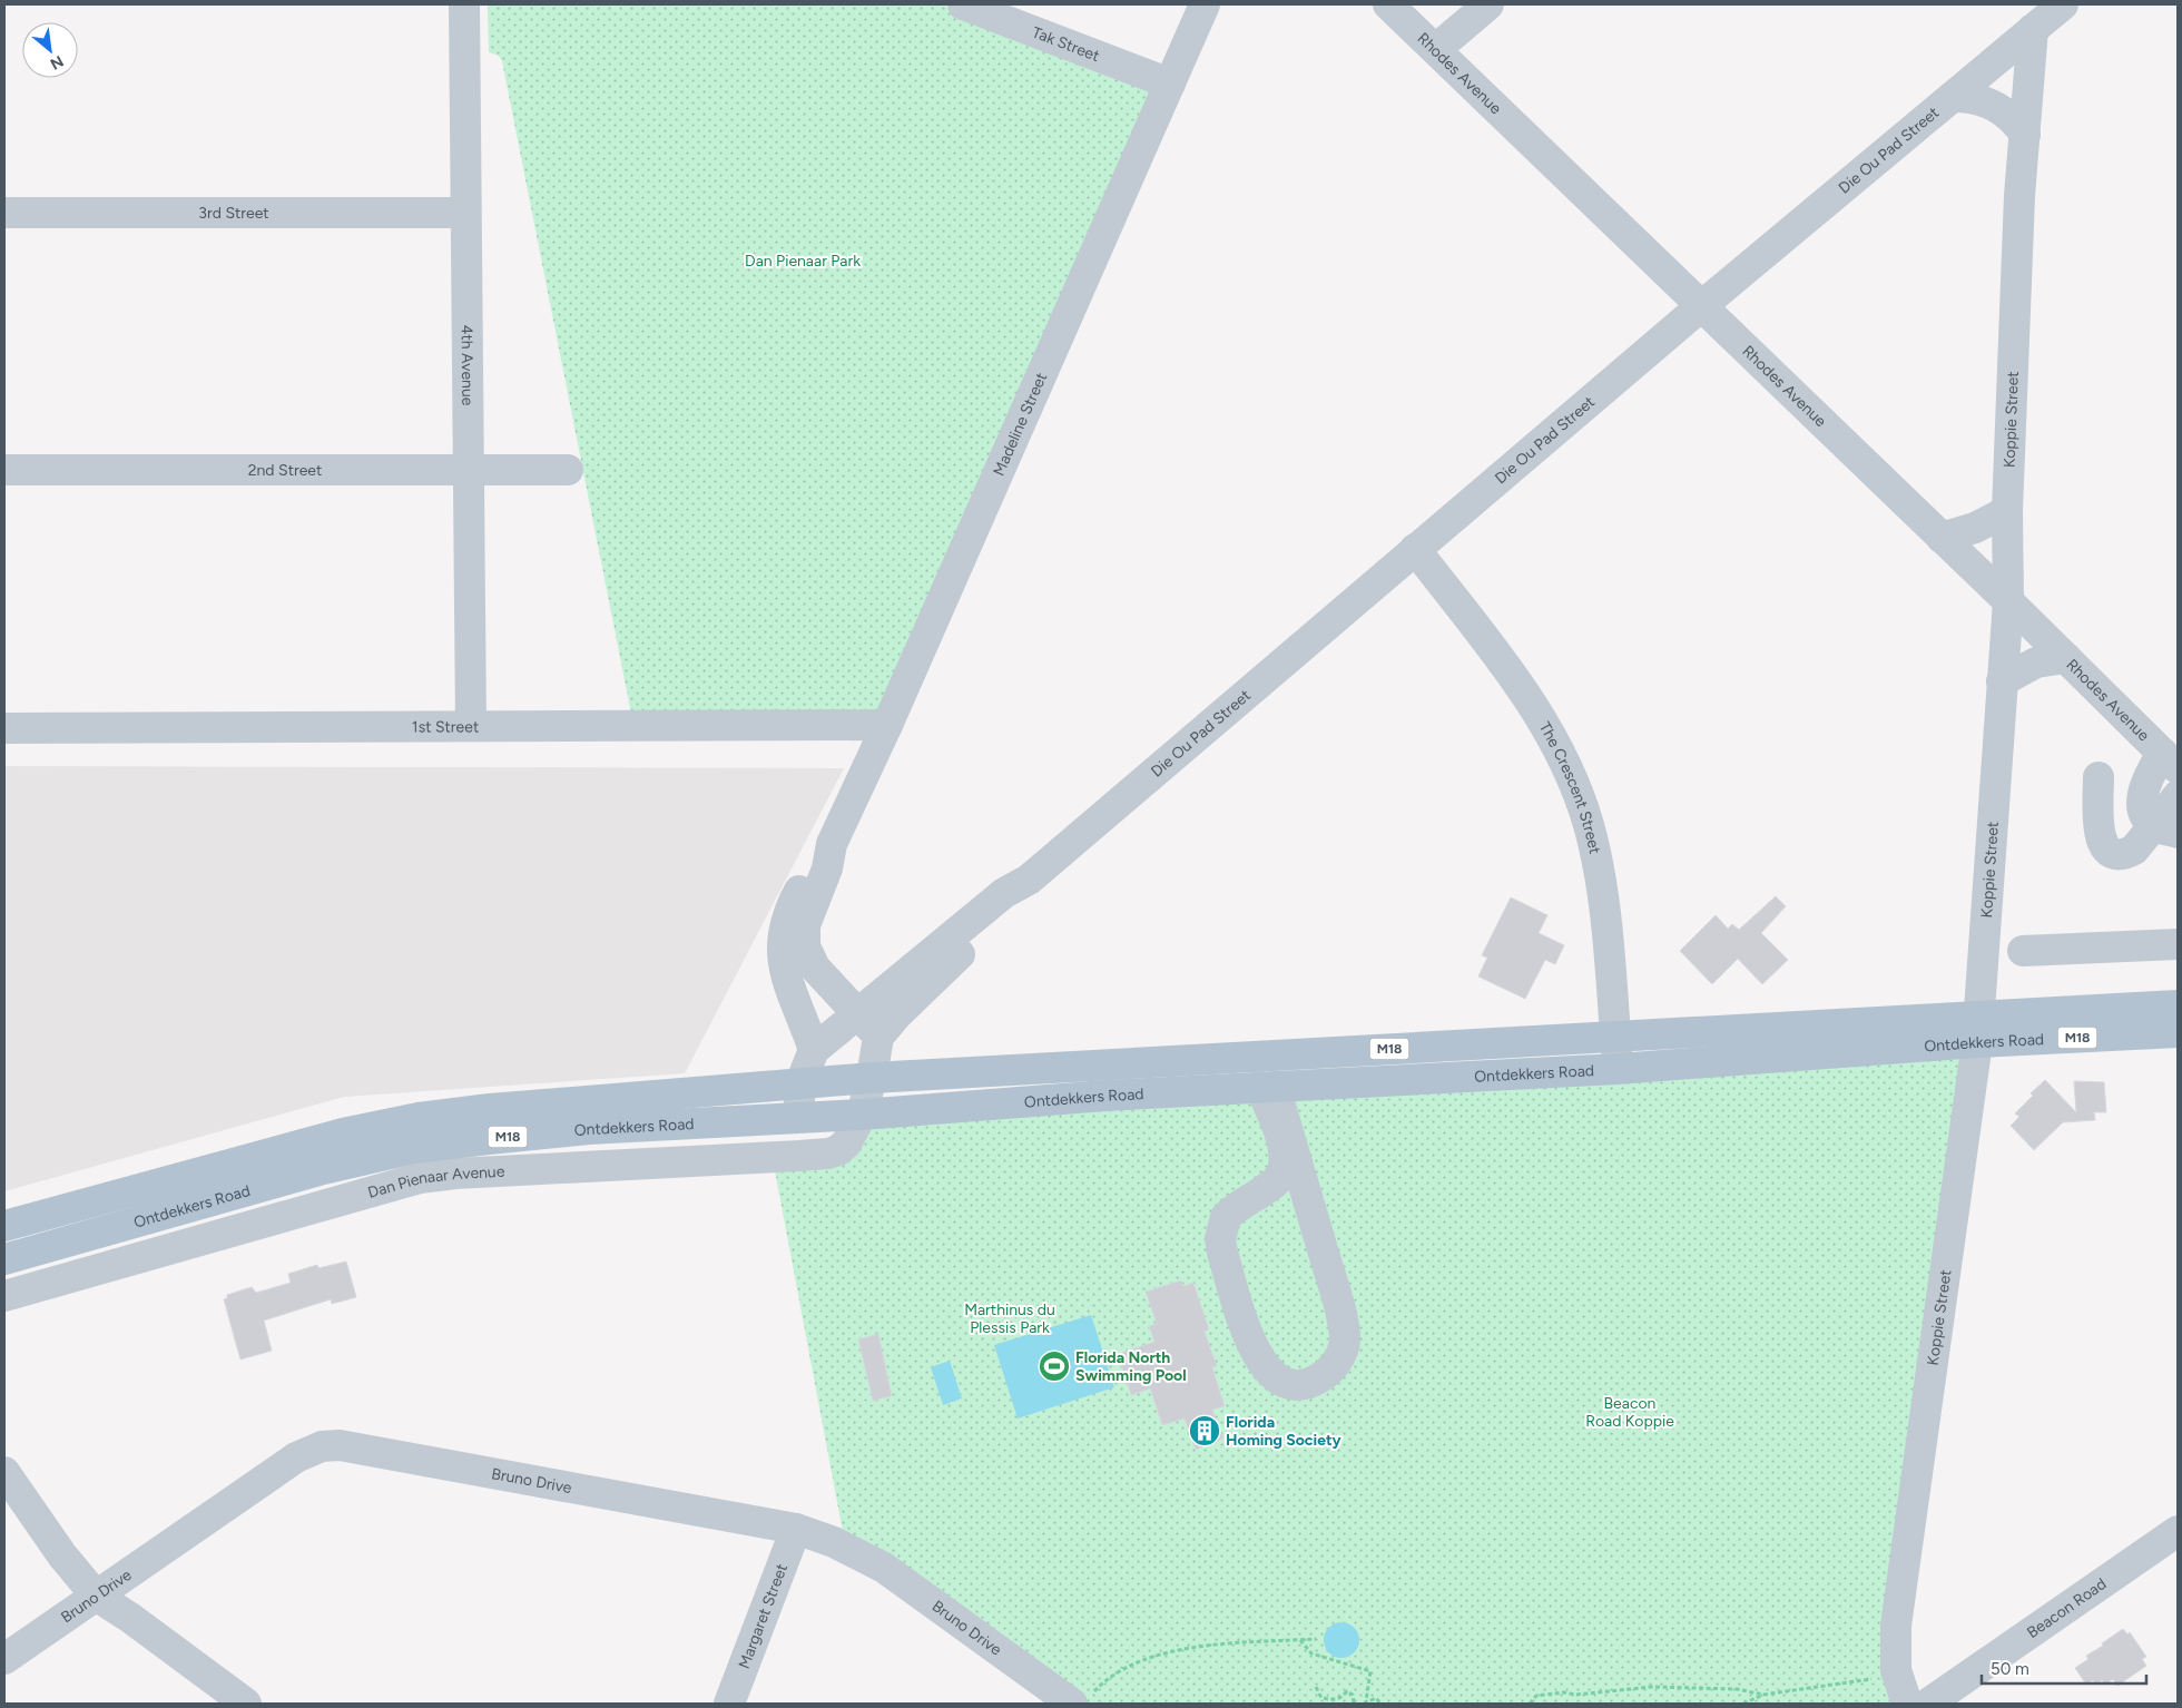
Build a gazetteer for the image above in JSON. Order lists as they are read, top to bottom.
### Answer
{
  "streets": {
    "main road": ["M18", "Ontdekkers Road"],
    "street": [
      "Tak Street",
      "Rhodes Avenue",
      "Die Ou Pad Street",
      "3rd Street",
      "4th Avenue",
      "Koppie Street",
      "Madeline Street",
      "2nd Street",
      "1st Street",
      "The Crescent Street",
      "Dan Pienaar Avenue",
      "Bruno Drive",
      "Beacon Road",
      "Margaret Street"
    ]
  },
  "crossings": [
    ["Tak Street", "Madeline Street"],
    ["Rhodes Avenue", "Die Ou Pad Street"],
    ["Rhodes Avenue", "Koppie Street"],
    ["Die Ou Pad Street", "Koppie Street"],
    ["Die Ou Pad Street", "Madeline Street"],
    ["Die Ou Pad Street", "The Crescent Street"],
    ["Die Ou Pad Street", "Ontdekkers Road"],
    ["3rd Street", "4th Avenue"],
    ["4th Avenue", "2nd Street"],
    ["4th Avenue", "1st Street"],
    ["Koppie Street", "Ontdekkers Road"],
    ["Madeline Street", "1st Street"],
    ["The Crescent Street", "Ontdekkers Road"],
    ["Ontdekkers Road", "Dan Pienaar Avenue"],
    ["Bruno Drive", "Margaret Street"]
  ],
  "parks": ["Dan Pienaar Park", "Marthinus du Plessis Park", "Beacon Road Koppie"],
  "places": {
    "sports": ["Florida North Swimming Pool"],
    "building": ["Florida Homing Society"]
  },
  "scale_bar": "50 m",
  "north": "bottom right"
}
